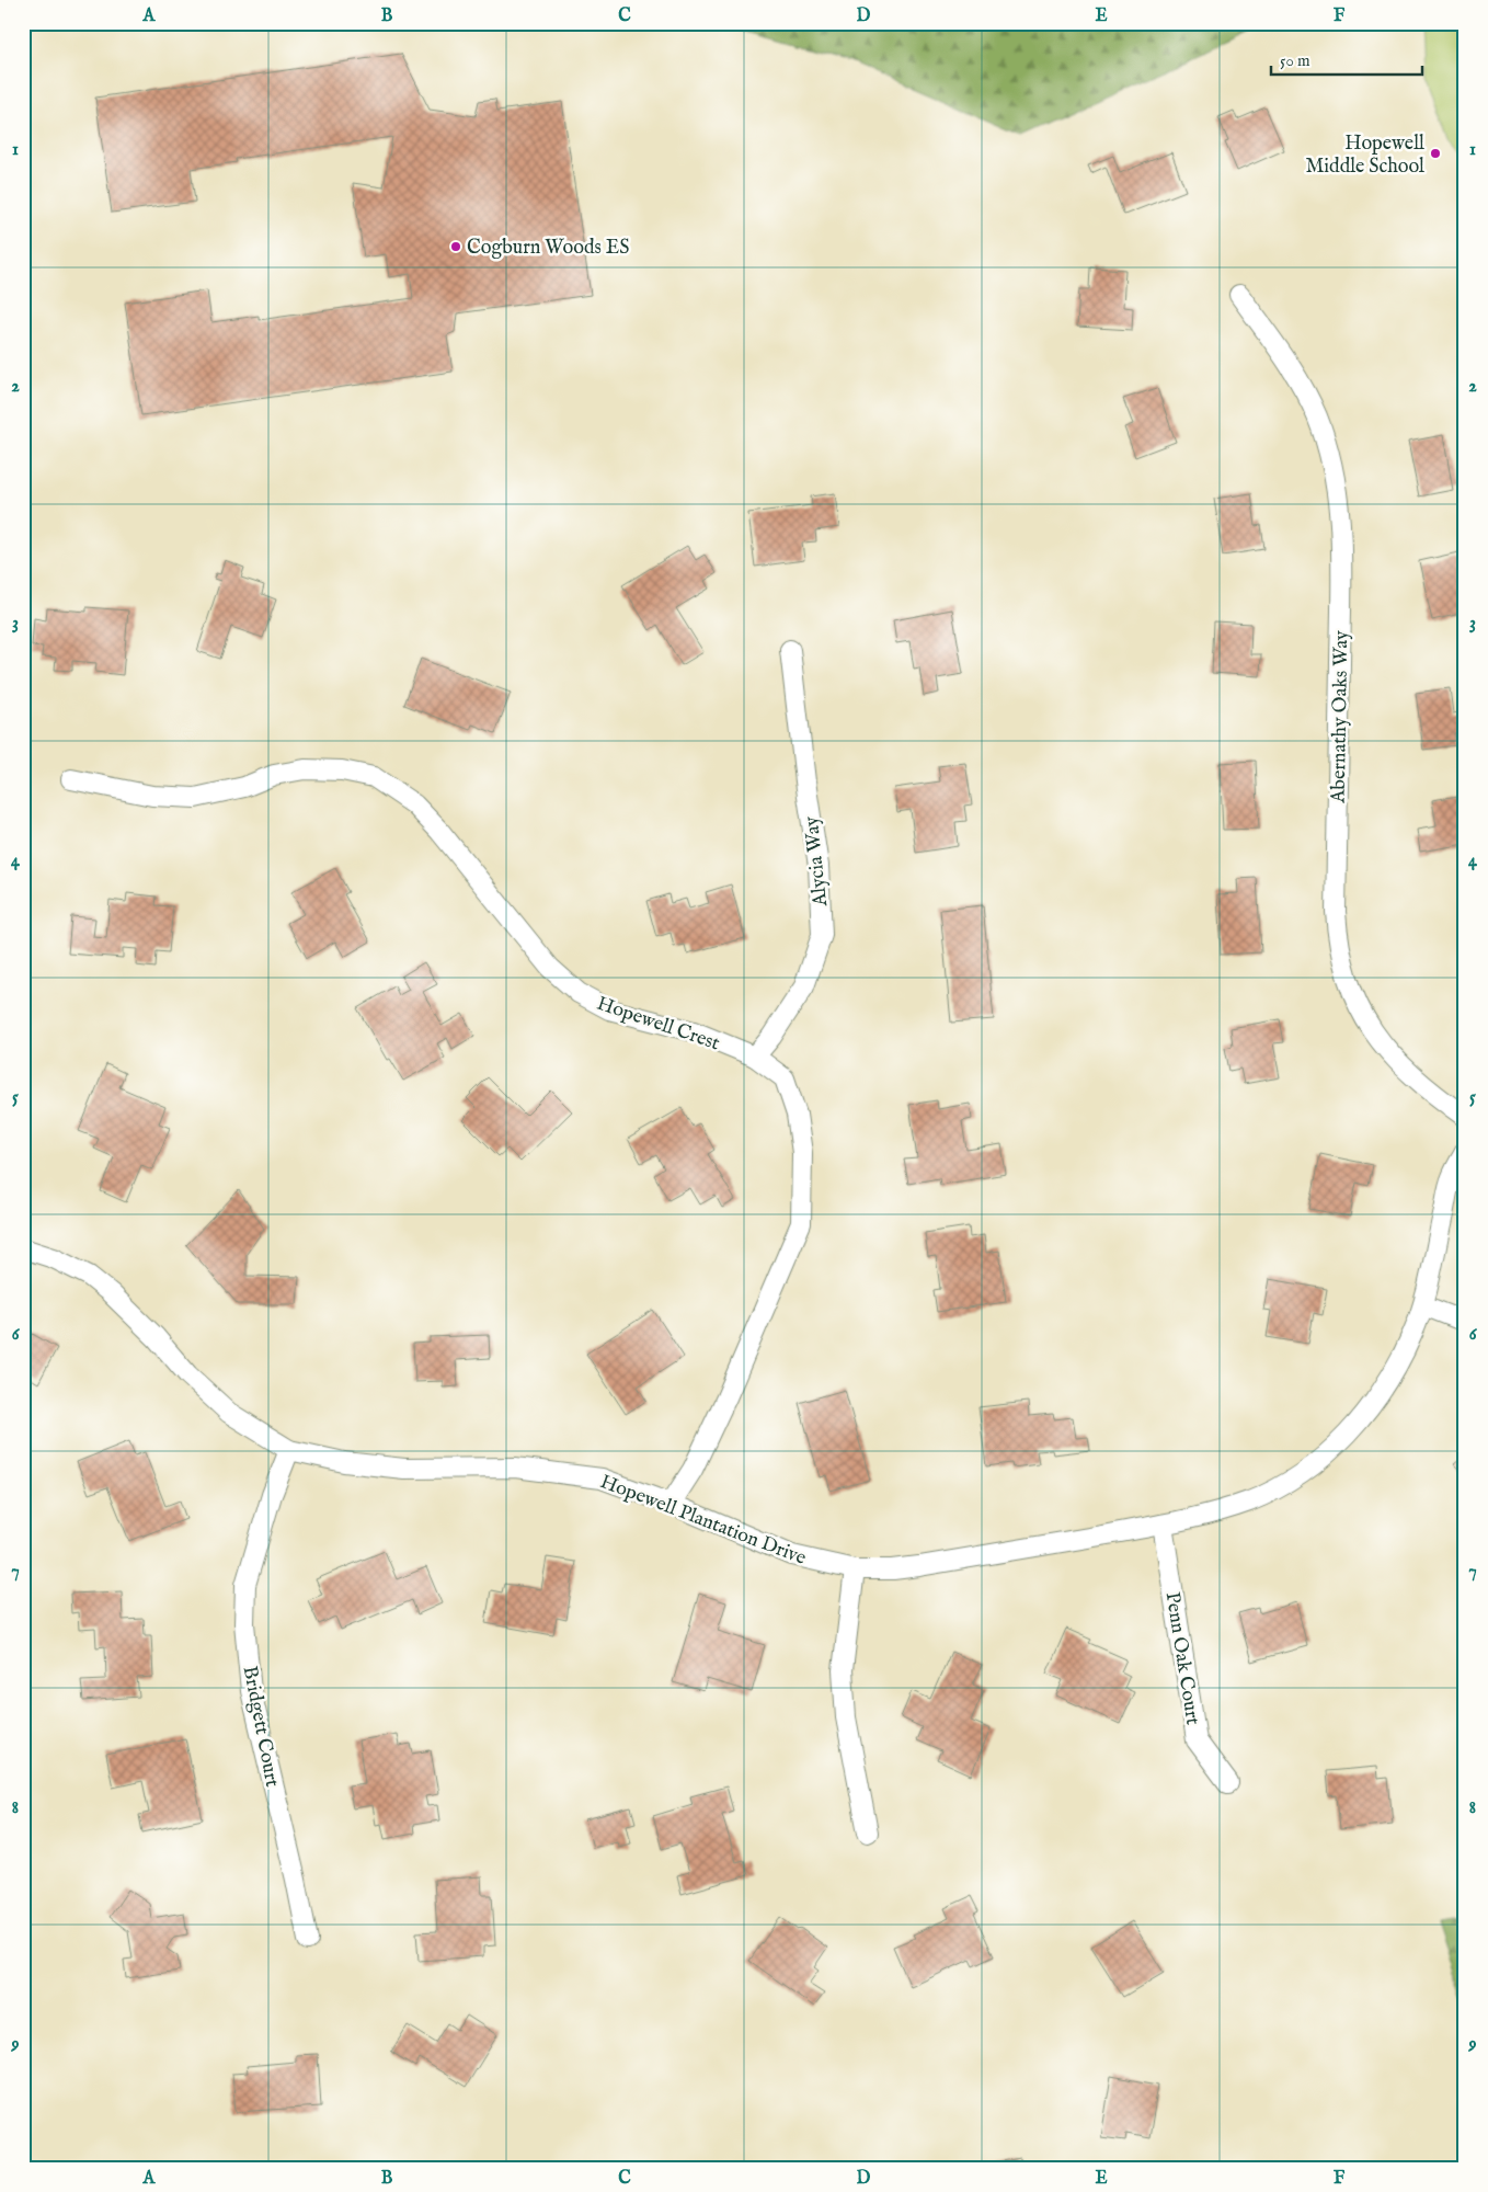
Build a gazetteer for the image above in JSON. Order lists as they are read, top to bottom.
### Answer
{
  "streets": {
    "street": [
      "Abernathy Oaks Way",
      "Alycia Way",
      "Hopewell Crest",
      "Hopewell Plantation Drive",
      "Penn Oak Court",
      "Bridgett Court"
    ]
  },
  "crossings": [
    ["Alycia Way", "Hopewell Crest"],
    ["Hopewell Crest", "Hopewell Plantation Drive"],
    ["Hopewell Plantation Drive", "Penn Oak Court"],
    ["Hopewell Plantation Drive", "Bridgett Court"]
  ],
  "places": ["Hopewell Middle School", "Cogburn Woods ES"],
  "scale_bar": "50 m",
  "grid": {
    "columns": [
      "A",
      "B",
      "C",
      "D",
      "E",
      "F"
    ],
    "rows": [
      "1",
      "2",
      "3",
      "4",
      "5",
      "6",
      "7",
      "8",
      "9"
    ]
  }
}
